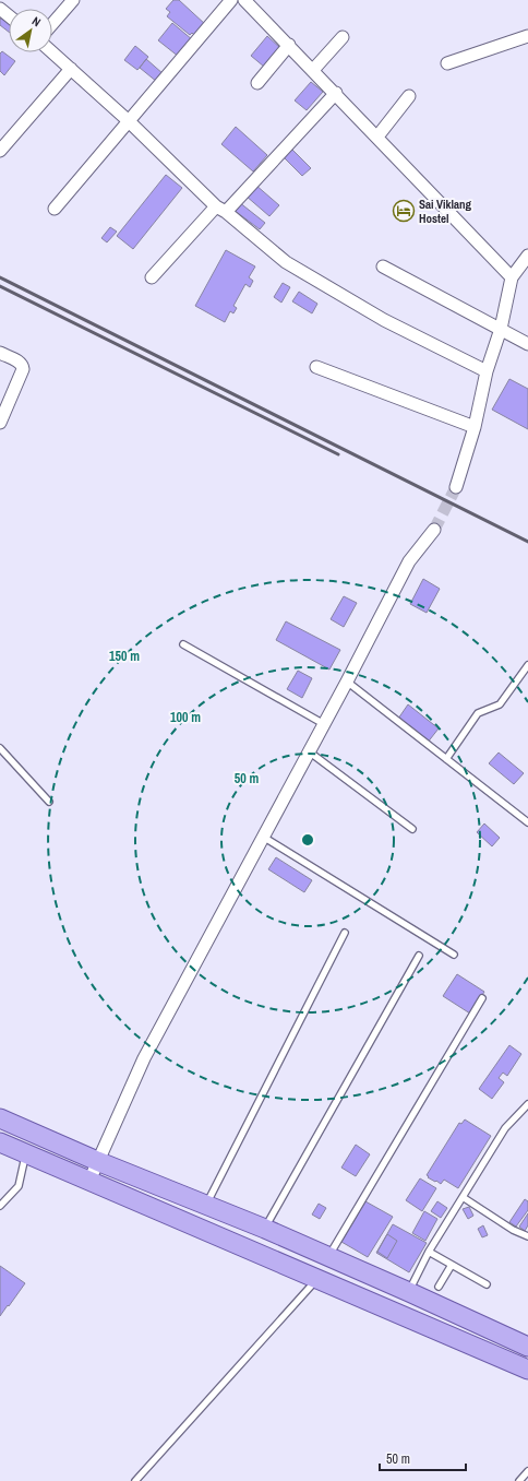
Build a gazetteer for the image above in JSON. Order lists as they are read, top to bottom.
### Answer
{
  "places": {
    "hotel": ["Sai Viklang Hostel"]
  },
  "scale_bar": "50 m",
  "north": "top right",
  "rings": ["150 m", "100 m", "50 m"]
}
